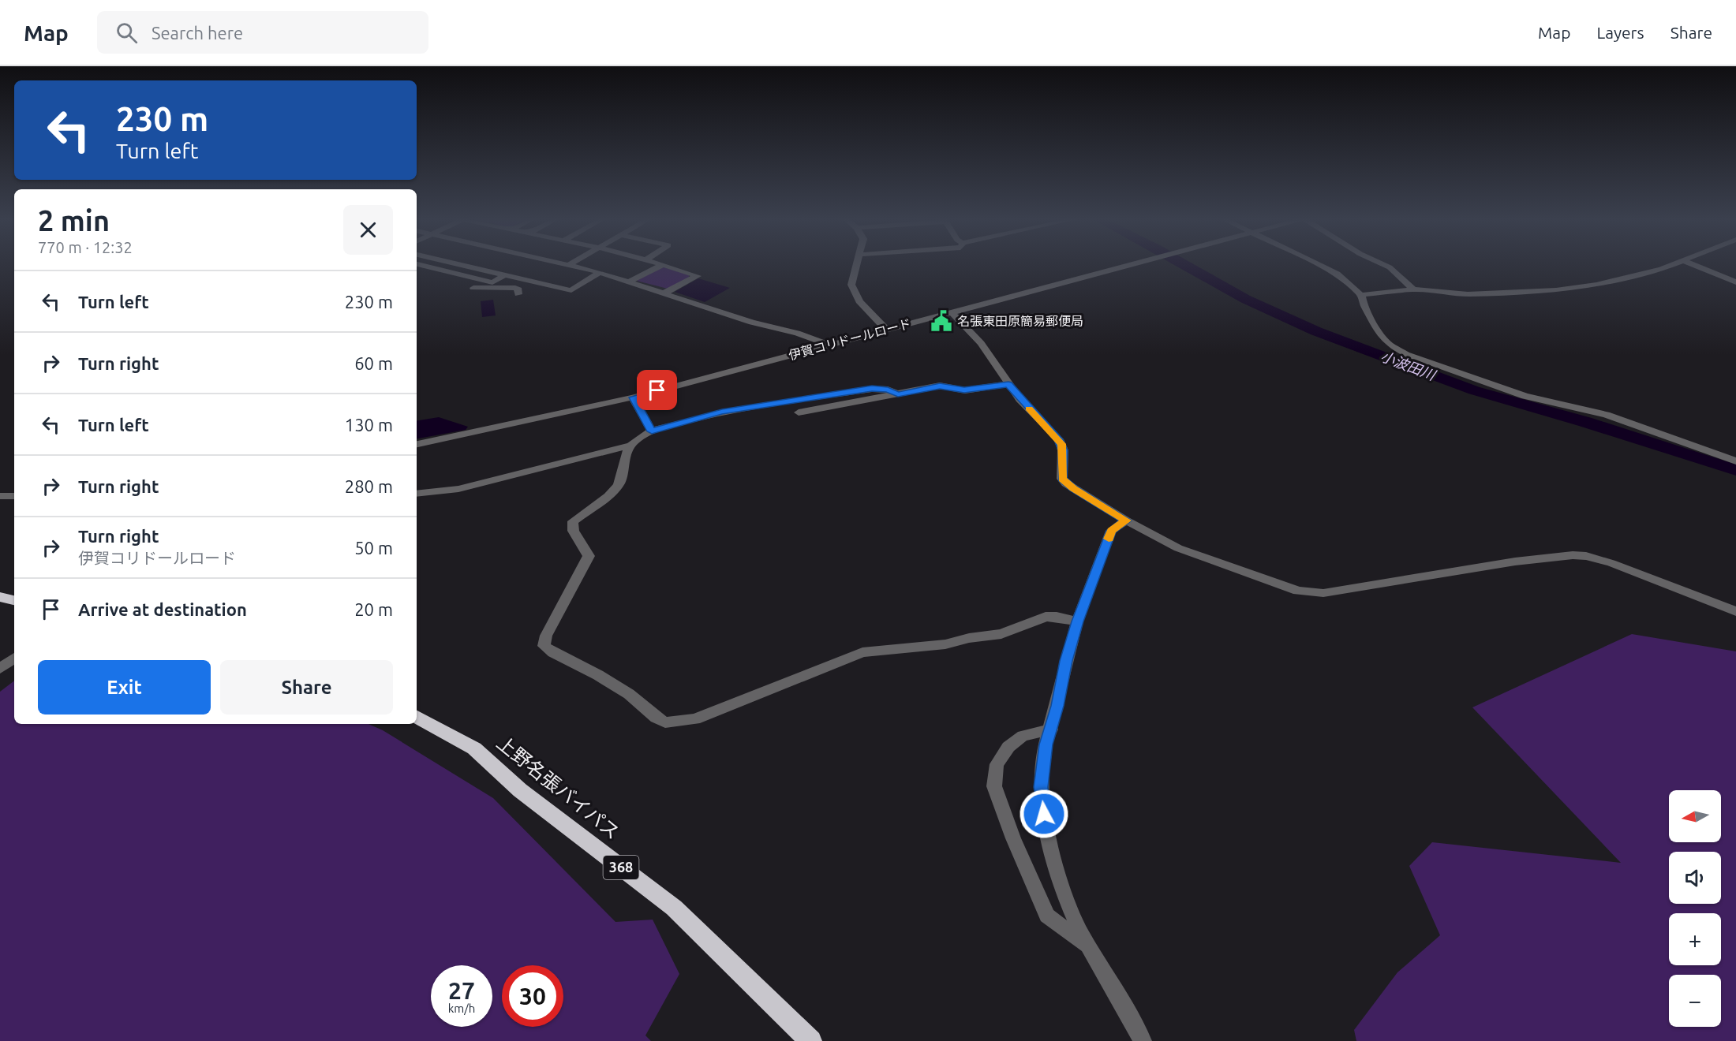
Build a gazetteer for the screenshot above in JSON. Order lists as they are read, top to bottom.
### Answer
{
  "streets": {
    "highway": ["上野名張バイパス", "368"],
    "street": ["伊賀コリドールロード"]
  },
  "water": ["小波田川"],
  "places": {
    "public building": ["名張東田原簡易郵便局"]
  },
  "north": "left",
  "page": {
    "header": "Map",
    "search": "Search here",
    "nav": ["Map", "Layers", "Share"],
    "turn": ["230 m", "Turn left"],
    "heading": ["2 min", "770 m · 12:32"],
    "list": [
      {
        "name": "Turn left",
        "value": "230 m"
      },
      {
        "name": "Turn right",
        "value": "60 m"
      },
      {
        "name": "Turn left",
        "value": "130 m"
      },
      {
        "name": "Turn right",
        "value": "280 m"
      },
      {
        "name": "Turn right",
        "note": "伊賀コリドールロード",
        "value": "50 m"
      },
      {
        "name": "Arrive at destination",
        "value": "20 m"
      }
    ],
    "buttons": ["Exit", "Share"],
    "map_buttons": ["+", "−"],
    "speed": "27 km/h",
    "limit": "30"
  }
}
